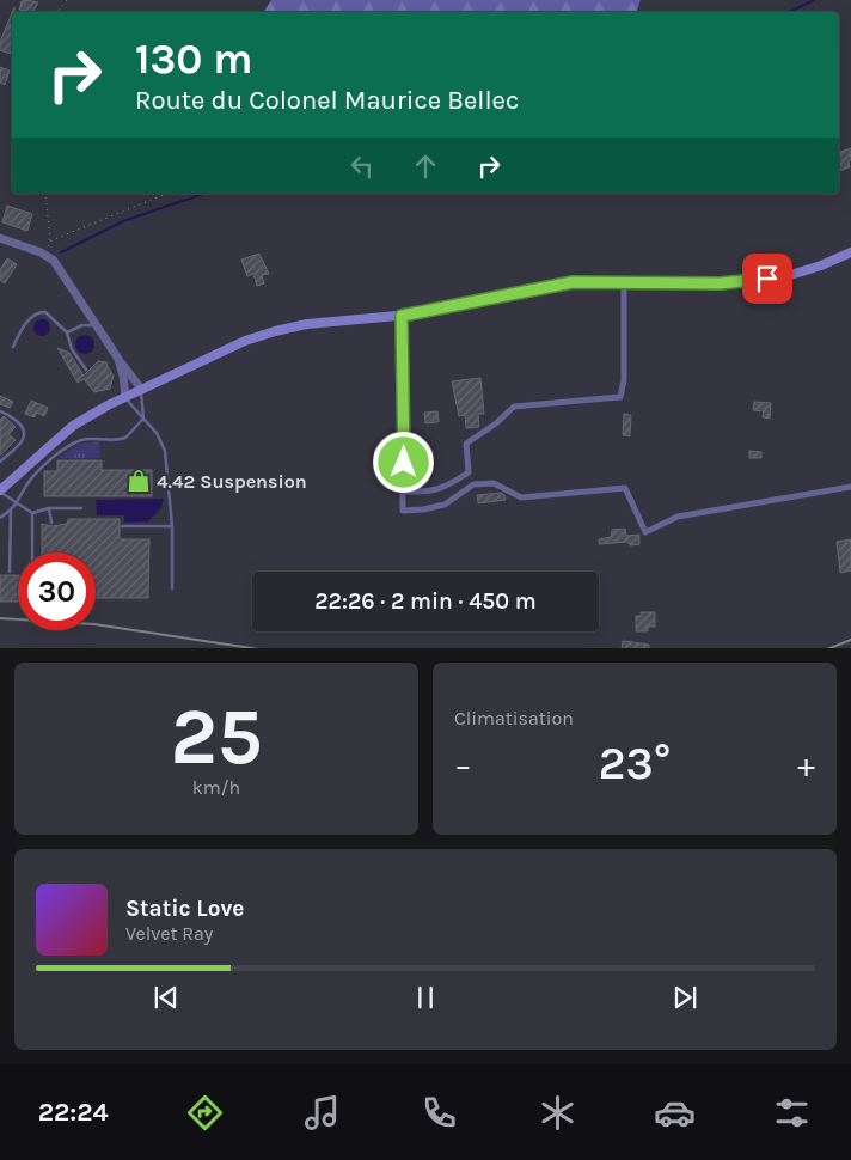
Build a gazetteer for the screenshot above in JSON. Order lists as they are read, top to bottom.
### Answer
{
  "places": {
    "shop": ["4.42 Suspension"]
  },
  "page": {
    "turn": ["130 m", "Route du Colonel Maurice Bellec"],
    "limit": "30",
    "trip": "22:26 · 2 min · 450 m",
    "tile": [
      ["25", "km/h"],
      "Climatisation"
    ],
    "heat": ["−", "23°", "+"],
    "song": ["Static Love", "Velvet Ray"],
    "tabs": "22:24"
  }
}
